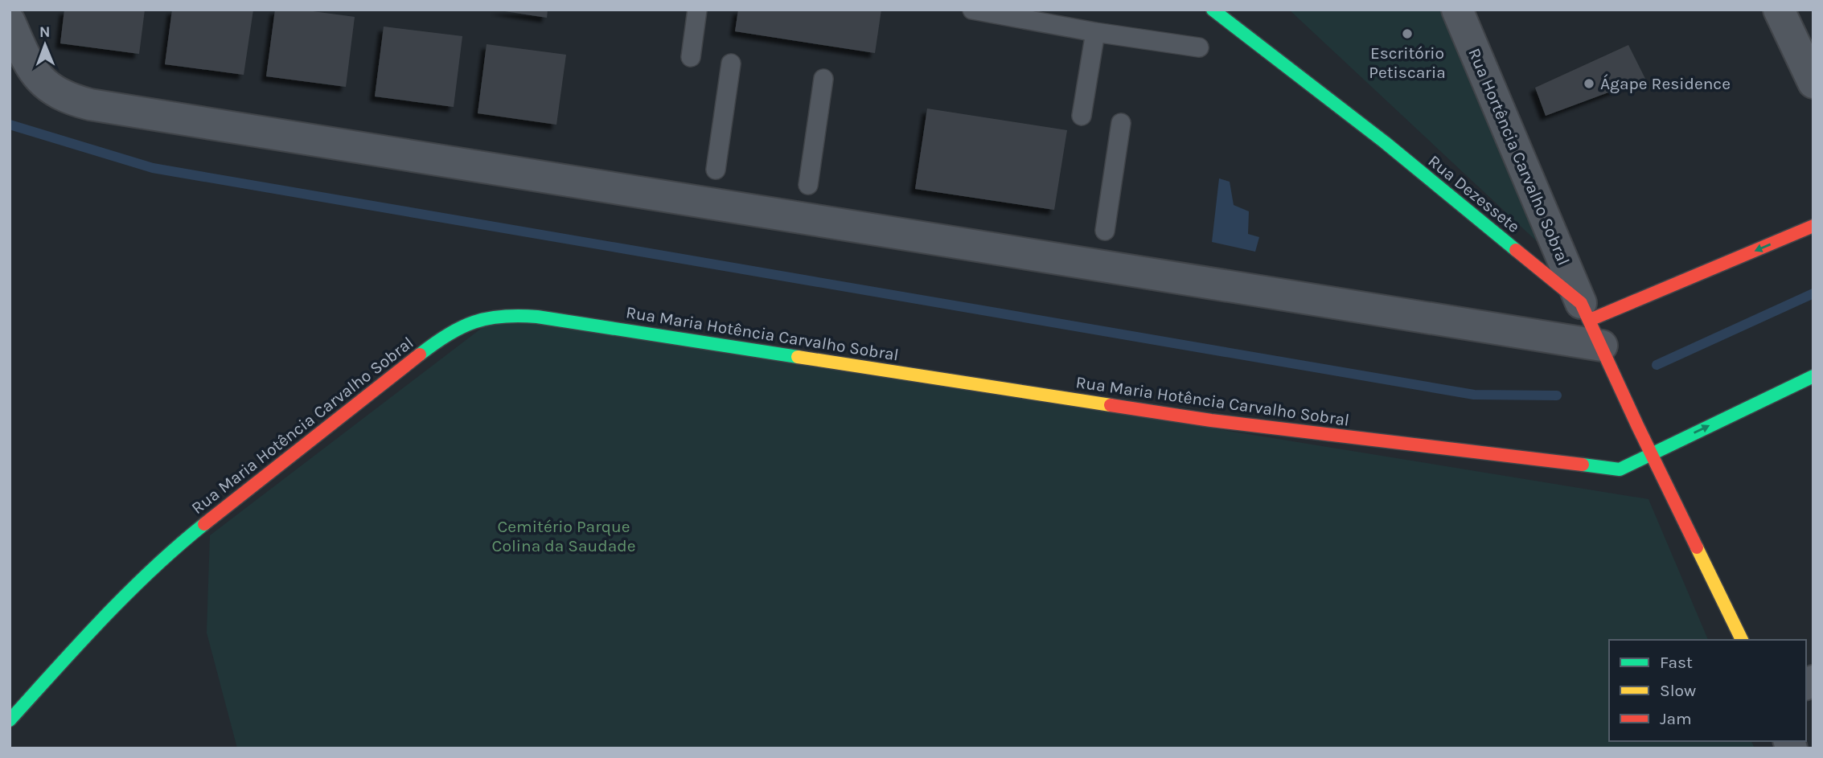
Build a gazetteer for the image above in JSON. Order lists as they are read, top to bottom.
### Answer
{
  "streets": {
    "street": ["Rua Hortência Carvalho Sobral", "Rua Dezessete", "Rua Maria Hotência Carvalho Sobral"]
  },
  "crossings": [
    ["Rua Hortência Carvalho Sobral", "Rua Dezessete"],
    ["Rua Dezessete", "Rua Maria Hotência Carvalho Sobral"]
  ],
  "parks": ["Cemitério Parque Colina da Saudade"],
  "places": ["Escritório Petiscaria", "Ágape Residence"],
  "legend": ["Fast", "Slow", "Jam"],
  "north": "top"
}
